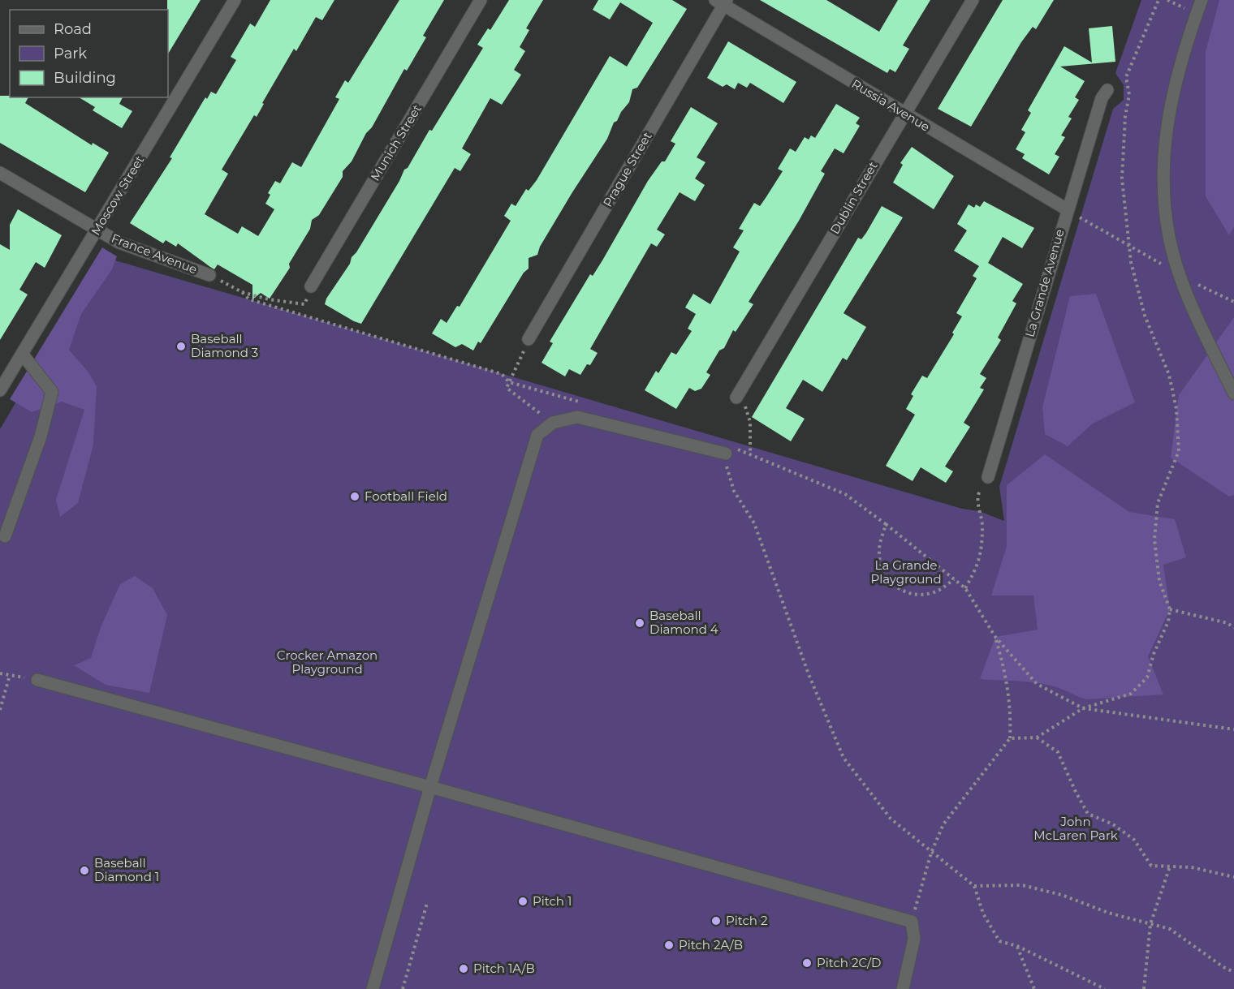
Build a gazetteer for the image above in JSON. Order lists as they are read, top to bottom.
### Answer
{
  "streets": {
    "street": [
      "Russia Avenue",
      "Munich Street",
      "Prague Street",
      "Moscow Street",
      "Dublin Street",
      "France Avenue",
      "La Grande Avenue"
    ]
  },
  "crossings": [
    ["Russia Avenue", "Prague Street"],
    ["Russia Avenue", "Dublin Street"],
    ["Russia Avenue", "La Grande Avenue"],
    ["Moscow Street", "France Avenue"]
  ],
  "parks": ["La Grande Playground", "Crocker Amazon Playground", "John McLaren Park"],
  "places": [
    "Baseball Diamond 3",
    "Football Field",
    "Baseball Diamond 4",
    "Baseball Diamond 1",
    "Pitch 1",
    "Pitch 2",
    "Pitch 2A/B",
    "Pitch 2C/D",
    "Pitch 1A/B"
  ],
  "legend": ["Road", "Park", "Building"]
}
